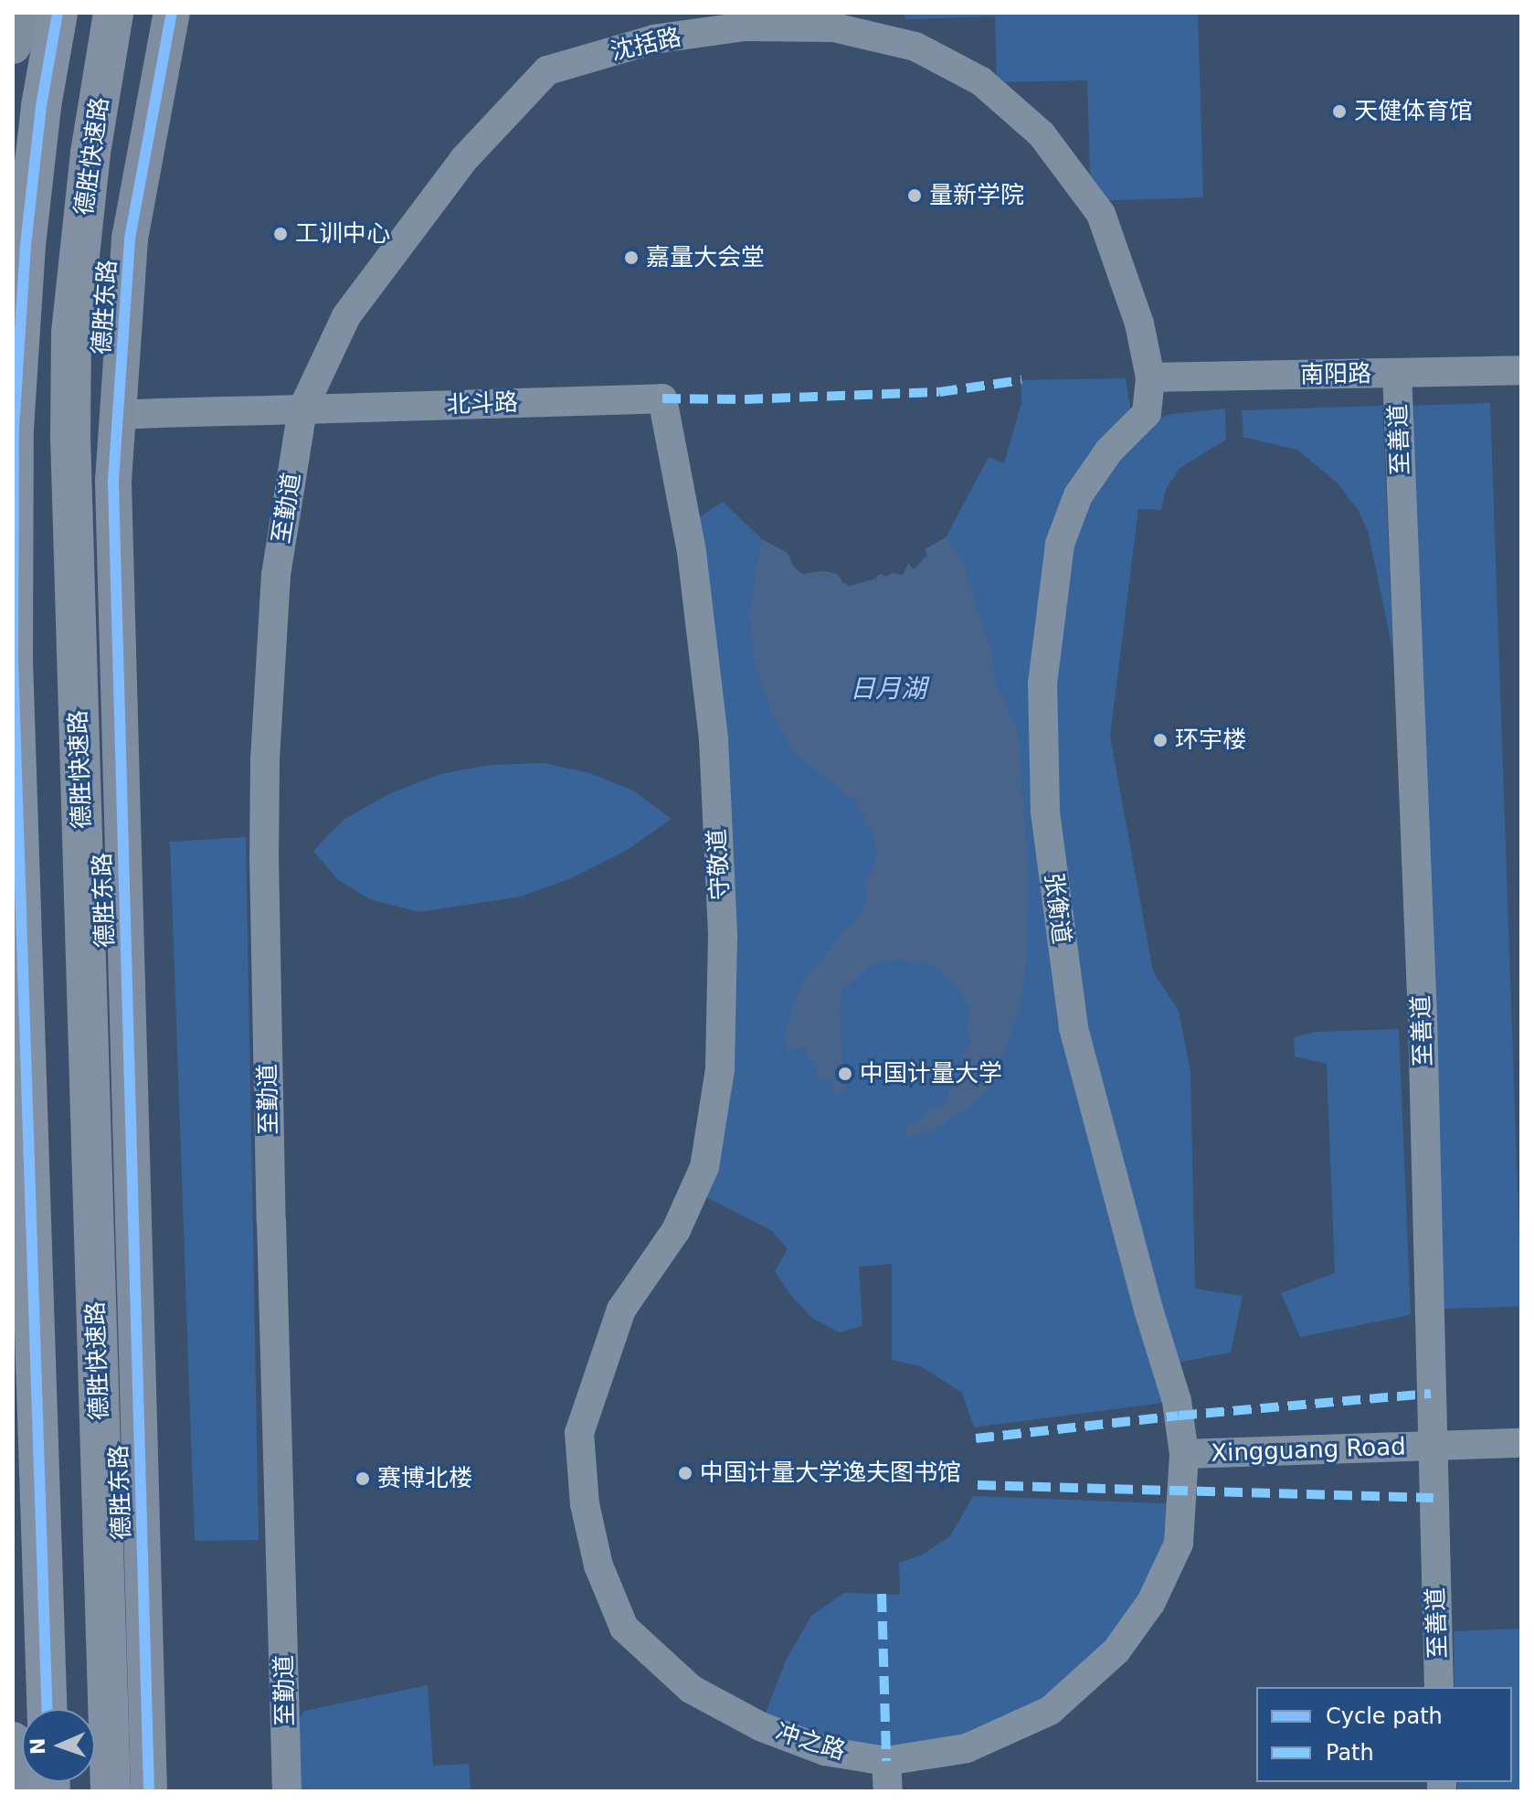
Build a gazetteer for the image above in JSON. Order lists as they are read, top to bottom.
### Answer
{
  "streets": {
    "highway": ["德胜快速路"],
    "main road": ["德胜东路"],
    "street": [
      "沈括路",
      "南阳路",
      "北斗路",
      "至善道",
      "至勤道",
      "守敬道",
      "张衡道",
      "Xingguang Road",
      "冲之路"
    ]
  },
  "crossings": [
    ["沈括路", "南阳路"],
    ["沈括路", "北斗路"],
    ["沈括路", "至勤道"],
    ["沈括路", "张衡道"],
    ["德胜东路", "北斗路"],
    ["南阳路", "至善道"],
    ["南阳路", "张衡道"],
    ["北斗路", "至勤道"],
    ["北斗路", "守敬道"],
    ["至善道", "Xingguang Road"],
    ["守敬道", "冲之路"],
    ["张衡道", "Xingguang Road"],
    ["张衡道", "冲之路"],
    ["Xingguang Road", "冲之路"]
  ],
  "water": ["日月湖"],
  "places": [
    "天健体育馆",
    "量新学院",
    "工训中心",
    "嘉量大会堂",
    "环宇楼",
    "中国计量大学",
    "中国计量大学逸夫图书馆",
    "赛博北楼"
  ],
  "legend": ["Cycle path", "Path"],
  "north": "left"
}
